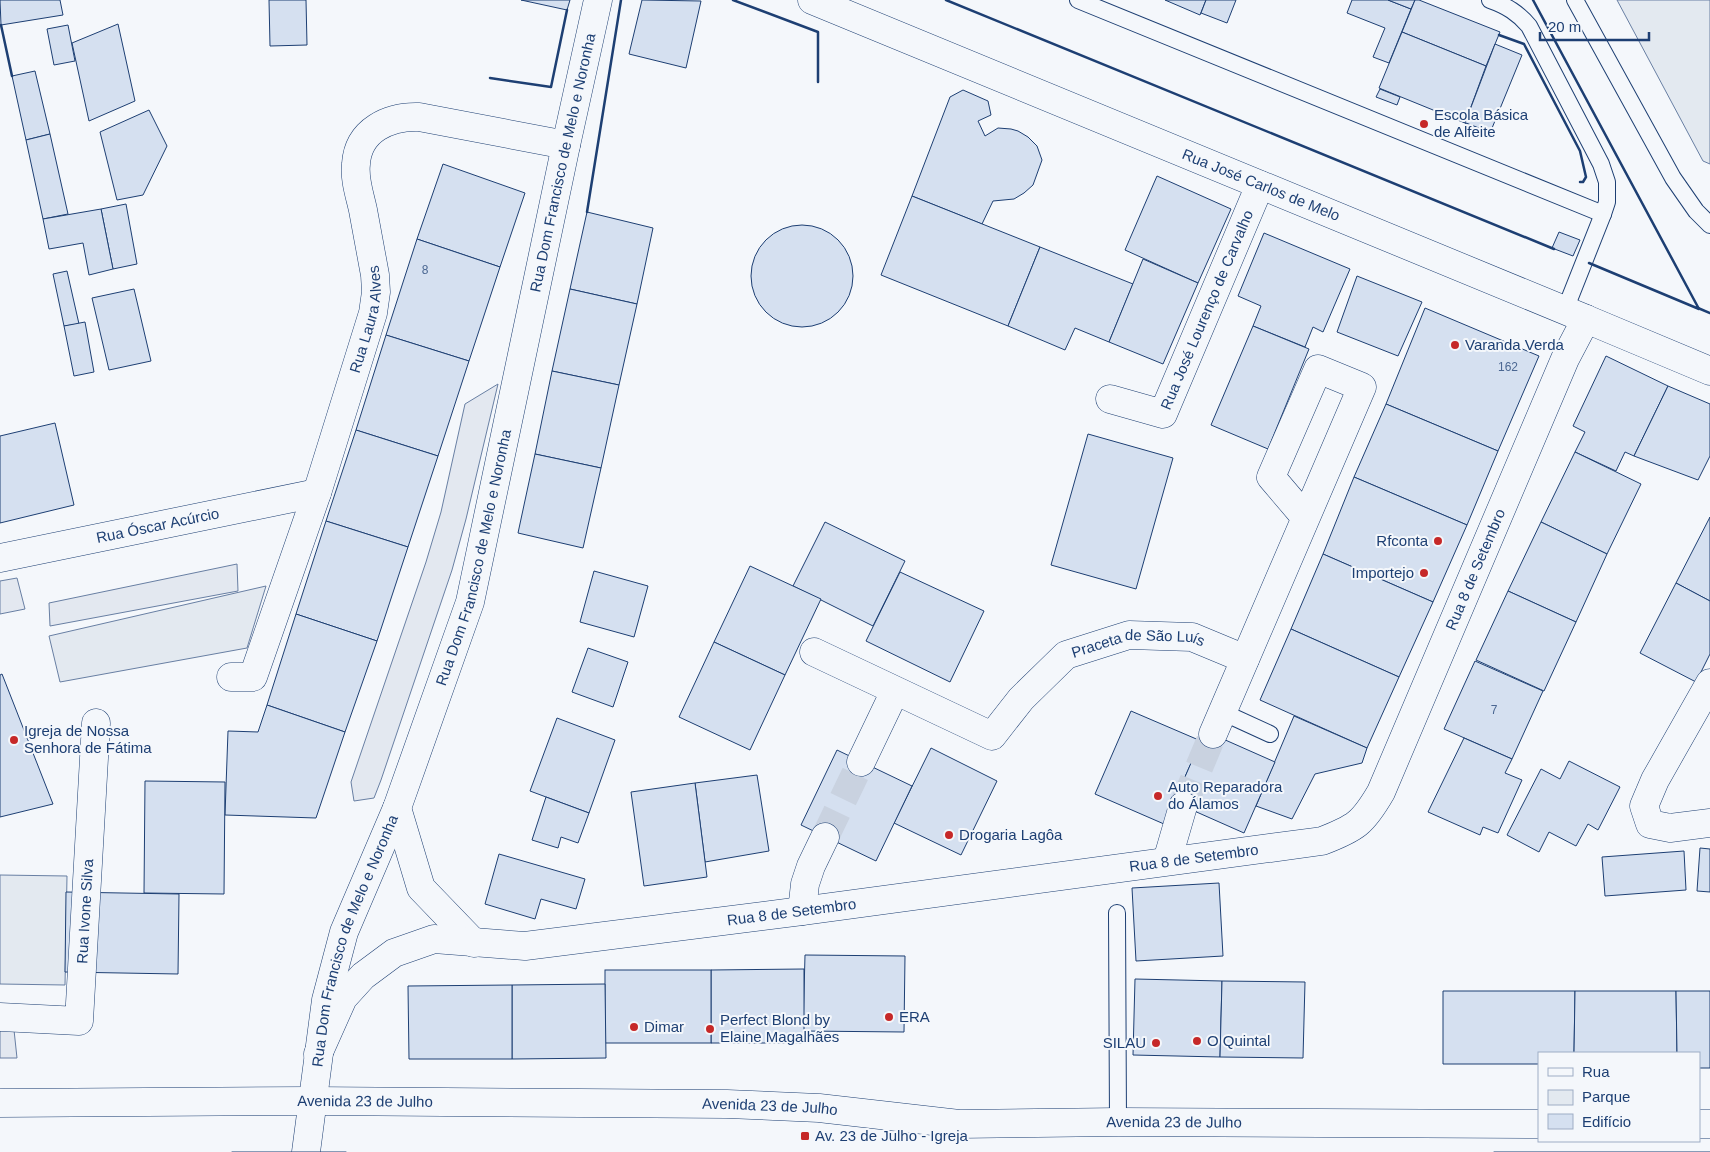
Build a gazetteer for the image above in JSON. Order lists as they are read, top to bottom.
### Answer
{
  "streets": {
    "street": [
      "Rua Dom Francisco de Melo e Noronha",
      "Rua José Carlos de Melo",
      "Rua José Lourenço de Carvalho",
      "Rua Laura Alves",
      "Rua Óscar Acúrcio",
      "Rua 8 de Setembro",
      "Praceta de São Luís",
      "Rua Ivone Silva",
      "Avenida 23 de Julho"
    ]
  },
  "crossings": [
    ["Rua Dom Francisco de Melo e Noronha", "Rua Laura Alves"],
    ["Rua Dom Francisco de Melo e Noronha", "Rua 8 de Setembro"],
    ["Rua Dom Francisco de Melo e Noronha", "Avenida 23 de Julho"],
    ["Rua José Carlos de Melo", "Rua José Lourenço de Carvalho"],
    ["Rua José Carlos de Melo", "Rua 8 de Setembro"],
    ["Rua Laura Alves", "Rua Óscar Acúrcio"]
  ],
  "places": {
    "other": [
      "Escola Básica de Alfeite",
      "Varanda Verda",
      "Rfconta",
      "Importejo",
      "Igreja de Nossa Senhora de Fátima",
      "Auto Reparadora do Álamos",
      "Drogaria Lagôa",
      "ERA",
      "Dimar",
      "Perfect Blond by Elaine Magalhães",
      "O Quintal",
      "SILAU"
    ],
    "transit": ["Av. 23 de Julho - Igreja"]
  },
  "house_numbers": ["8", "162", "7"],
  "legend": ["Rua", "Parque", "Edifício"],
  "scale_bar": "20 m"
}
